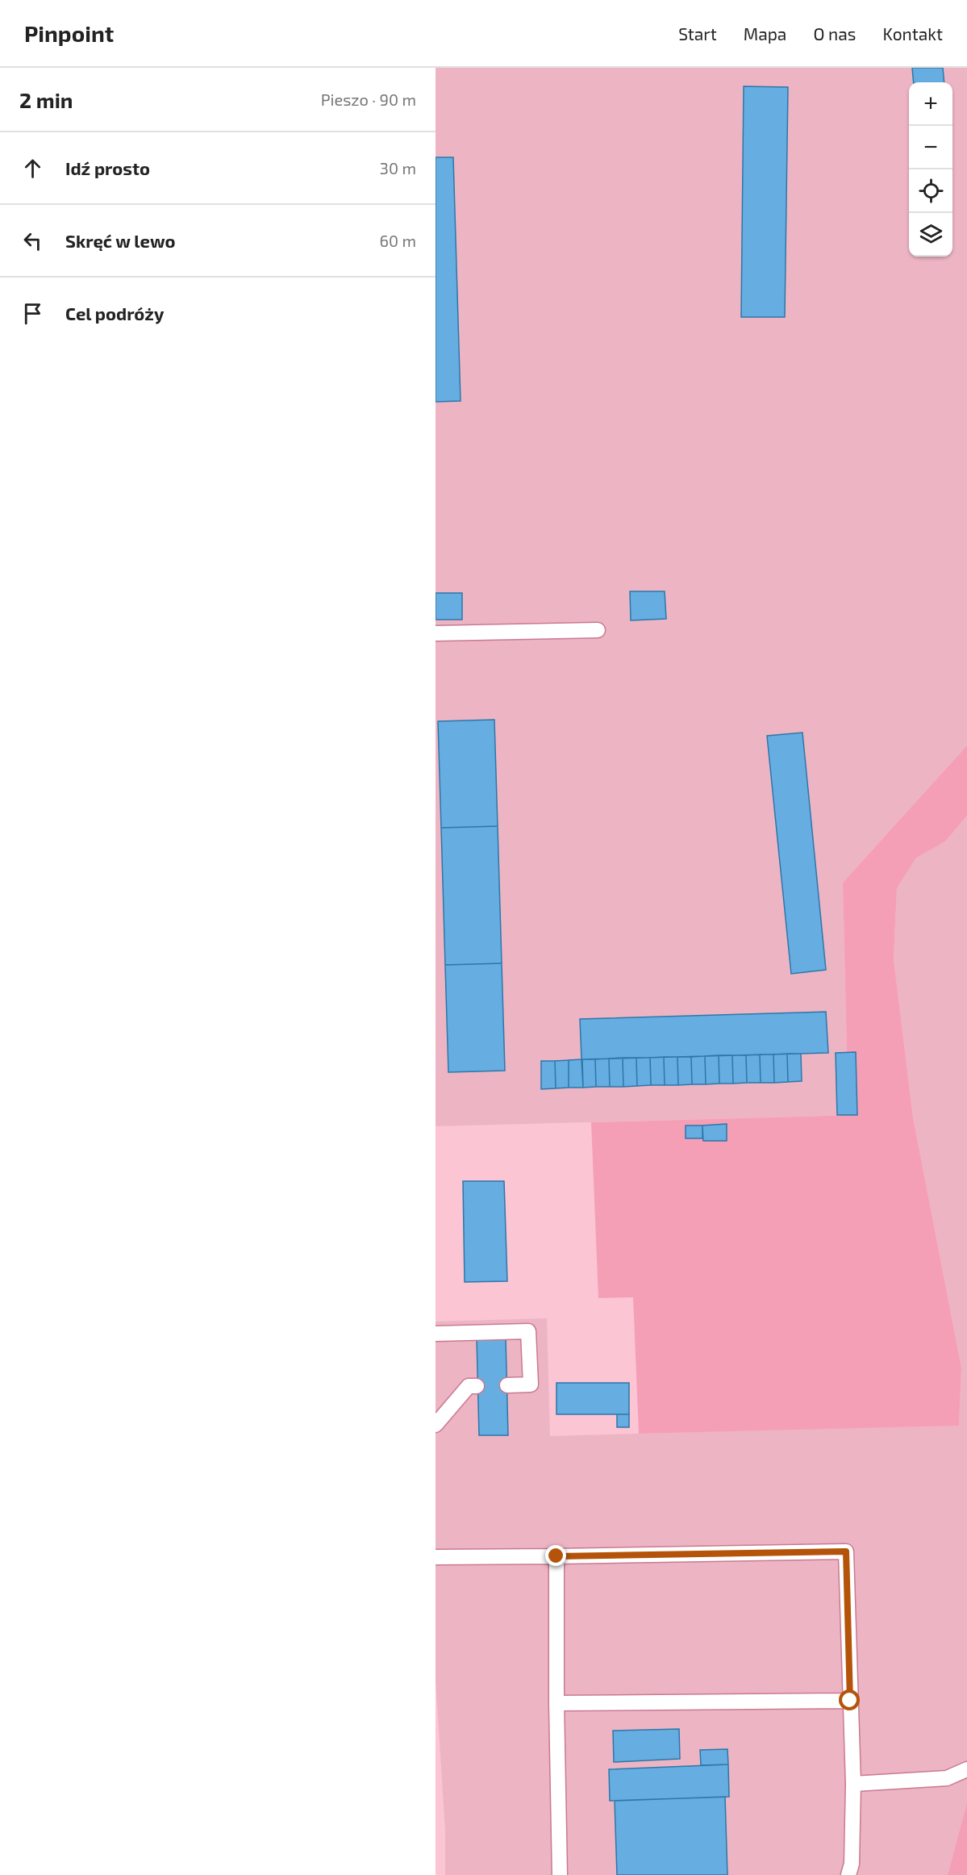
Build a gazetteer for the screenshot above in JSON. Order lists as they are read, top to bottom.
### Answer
{
  "page": {
    "header": "Pinpoint",
    "nav": [
      "Start",
      "Mapa",
      "O nas",
      "Kontakt"
    ],
    "heading": ["2 min", "Pieszo · 90 m"],
    "map_buttons": ["+", "−"],
    "list": [
      ["Idź prosto", "30 m"],
      ["Skręć w lewo", "60 m"],
      "Cel podróży"
    ]
  }
}
